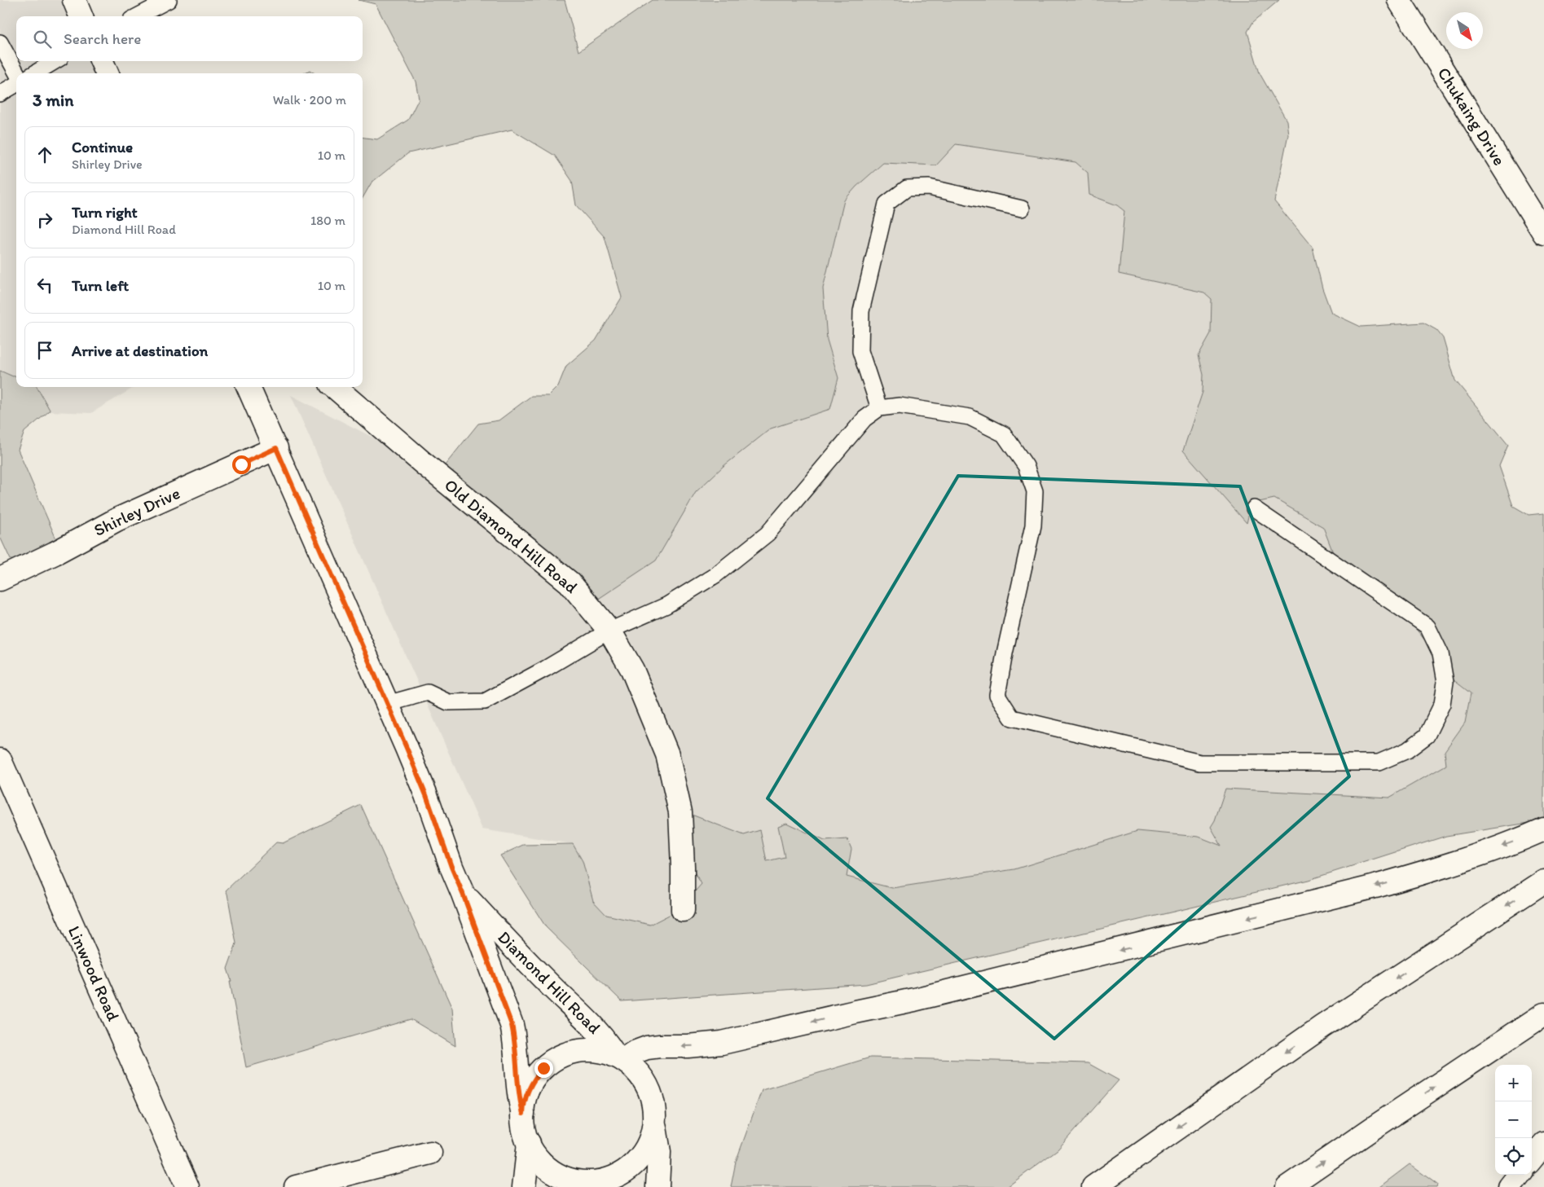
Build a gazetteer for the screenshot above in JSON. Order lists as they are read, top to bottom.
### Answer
{
  "streets": {
    "main road": [
      "Chukaing Drive",
      "Shirley Drive",
      "Old Diamond Hill Road",
      "Linwood Road",
      "Diamond Hill Road"
    ]
  },
  "crossings": [
    ["Shirley Drive", "Diamond Hill Road"]
  ],
  "north": "bottom right",
  "page": {
    "search": "Search here",
    "heading": ["3 min", "Walk · 200 m"],
    "list": [
      ["Continue", "Shirley Drive", "10 m"],
      ["Turn right", "Diamond Hill Road", "180 m"],
      ["Turn left", "10 m"],
      "Arrive at destination"
    ],
    "map_buttons": ["+", "−"]
  }
}
